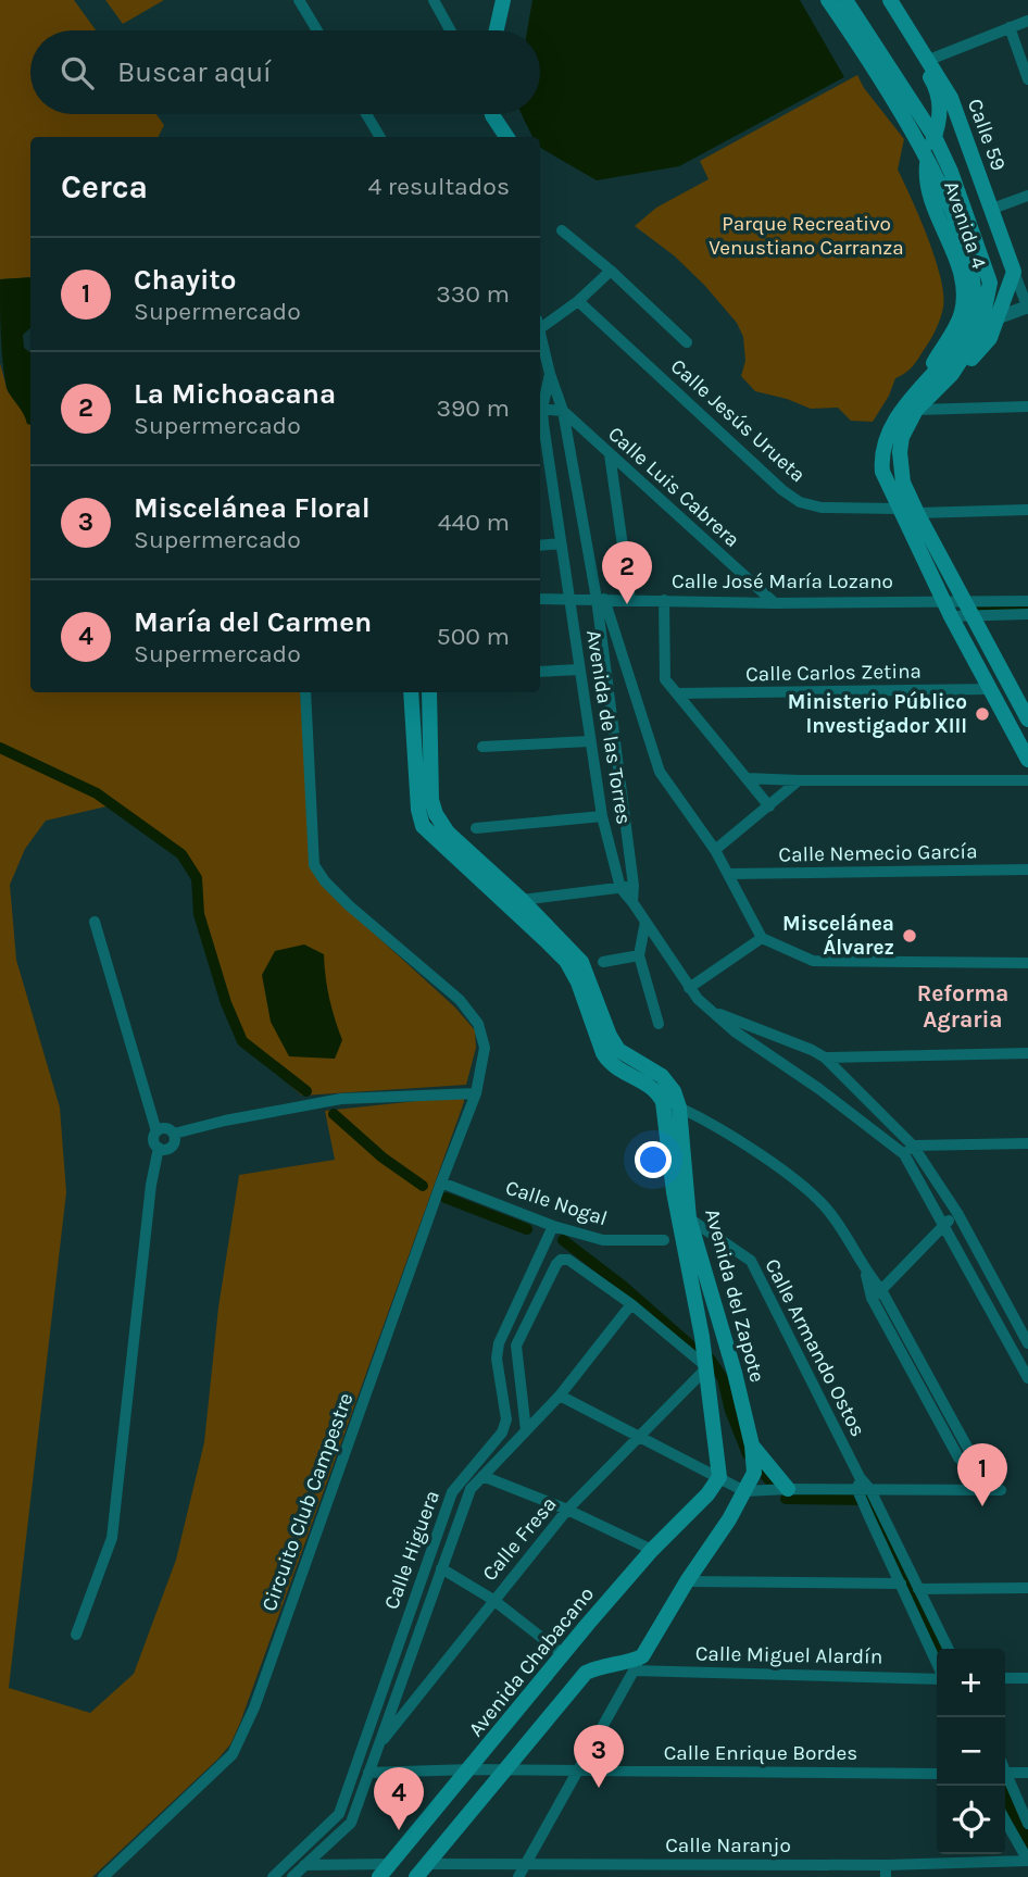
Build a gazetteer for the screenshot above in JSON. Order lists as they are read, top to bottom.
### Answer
{
  "streets": {
    "main road": [
      "Calle 59",
      "Avenida 4",
      "Avenida del Zapote",
      "Avenida Chabacano"
    ],
    "street": [
      "Calle Jesús Urueta",
      "Calle Luis Cabrera",
      "Calle José María Lozano",
      "Calle Carlos Zetina",
      "Avenida de las Torres",
      "Calle Nemecio García",
      "Calle Nogal",
      "Calle Armando Ostos",
      "Circuito Club Campestre",
      "Calle Fresa",
      "Calle Higuera",
      "Calle Miguel Alardín",
      "Calle Enrique Bordes",
      "Calle Naranjo"
    ]
  },
  "crossings": [
    ["Calle Luis Cabrera", "Calle José María Lozano"],
    ["Calle Luis Cabrera", "Avenida de las Torres"],
    ["Calle José María Lozano", "Avenida de las Torres"],
    ["Calle Nogal", "Circuito Club Campestre"],
    ["Calle Nogal", "Calle Higuera"],
    ["Avenida del Zapote", "Calle Armando Ostos"],
    ["Avenida del Zapote", "Calle Fresa"],
    ["Avenida del Zapote", "Avenida Chabacano"],
    ["Calle Fresa", "Calle Higuera"],
    ["Calle Higuera", "Calle Enrique Bordes"],
    ["Avenida Chabacano", "Calle Enrique Bordes"]
  ],
  "districts": ["Reforma Agraria"],
  "parks": ["Parque Recreativo Venustiano Carranza"],
  "places": ["Ministerio Público Investigador XIII", "Miscelánea Álvarez"],
  "page": {
    "search": "Buscar aquí",
    "heading": ["Cerca", "4 resultados"],
    "list": [
      {
        "mark": "1",
        "name": "Chayito",
        "note": "Supermercado",
        "value": "330 m"
      },
      {
        "mark": "2",
        "name": "La Michoacana",
        "note": "Supermercado",
        "value": "390 m"
      },
      {
        "mark": "3",
        "name": "Miscelánea Floral",
        "note": "Supermercado",
        "value": "440 m"
      },
      {
        "mark": "4",
        "name": "María del Carmen",
        "note": "Supermercado",
        "value": "500 m"
      }
    ],
    "pins": [
      "2",
      "1",
      "3",
      "4"
    ],
    "map_buttons": ["+", "−"]
  }
}
